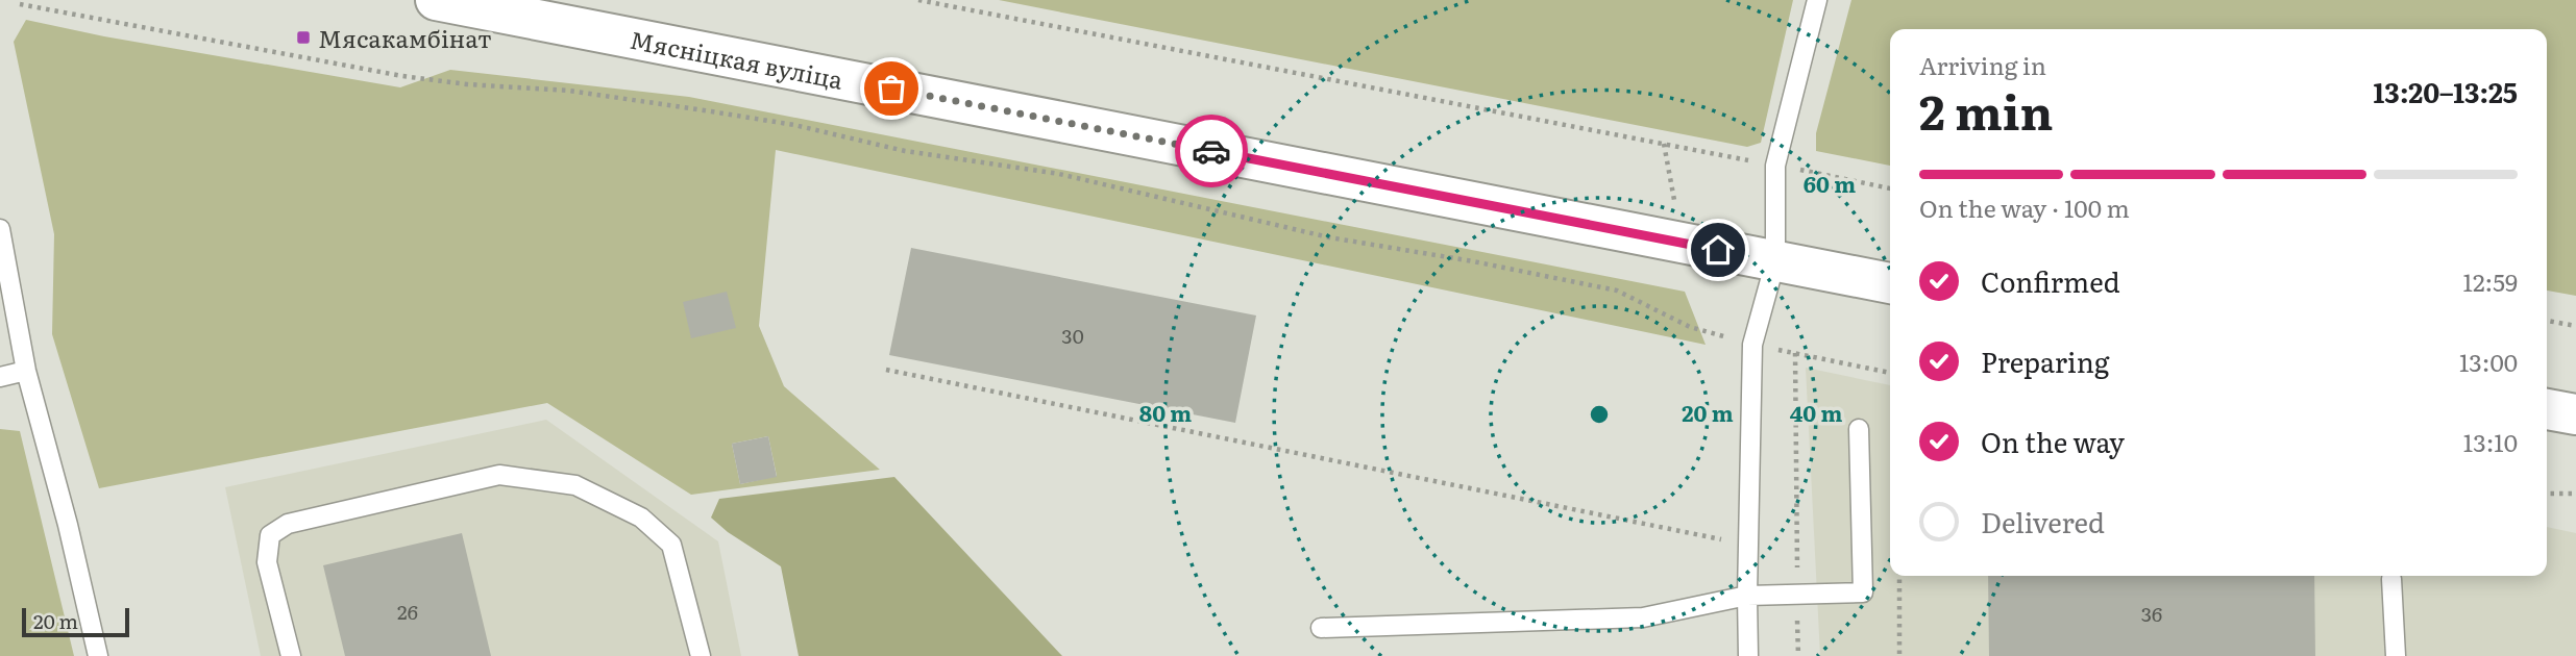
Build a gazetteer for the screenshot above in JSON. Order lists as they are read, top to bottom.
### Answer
{
  "streets": {
    "main road": ["Мясніцкая вуліца"]
  },
  "places": {
    "transit": ["Мясакамбінат"]
  },
  "house_numbers": ["30", "26", "36"],
  "scale_bar": "20 m",
  "page": {
    "heading": ["2 min", "Arriving in", "13:20–13:25"],
    "bar": "On the way · 100 m",
    "list": [
      ["Confirmed", "12:59"],
      ["Preparing", "13:00"],
      ["On the way", "13:10"],
      "Delivered"
    ],
    "scale": "20 m"
  },
  "rings": [
    "60 m",
    "20 m",
    "40 m",
    "80 m"
  ]
}
